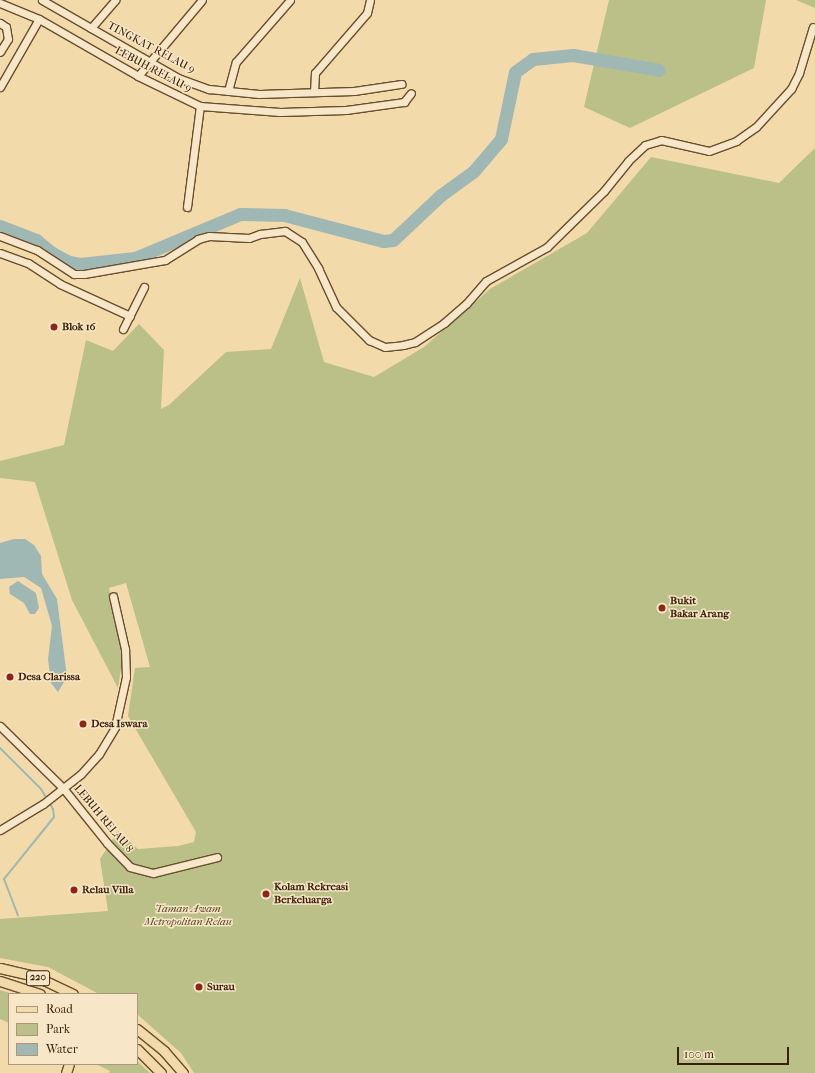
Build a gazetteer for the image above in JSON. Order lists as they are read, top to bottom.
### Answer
{
  "streets": {
    "main road": ["220"],
    "street": ["TINGKAT RELAU 9", "LEBUH RELAU 9", "LEBUH RELAU 8"]
  },
  "parks": ["Taman Awam Metropolitan Relau"],
  "places": [
    "Blok 16",
    "Bukit Bakar Arang",
    "Desa Clarissa",
    "Desa Iswara",
    "Relau Villa",
    "Kolam Rekreasi Berkeluarga",
    "Surau"
  ],
  "legend": ["Road", "Park", "Water"],
  "scale_bar": "100 m"
}
